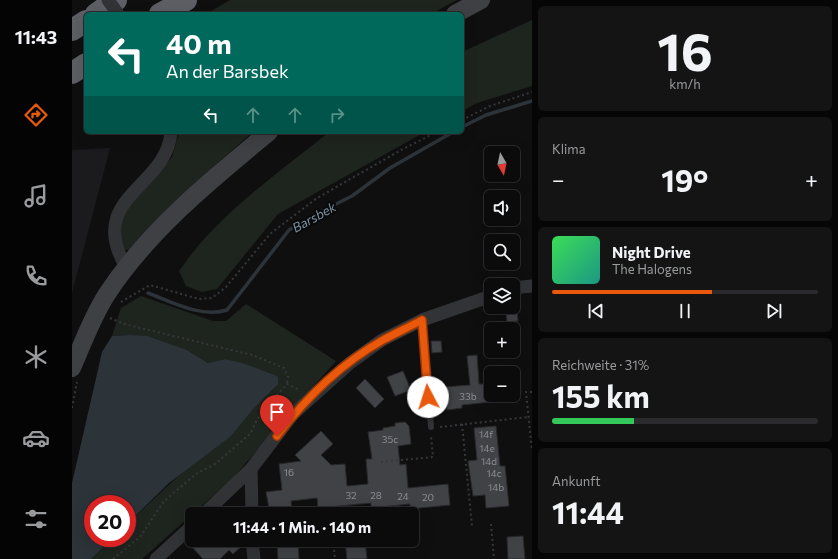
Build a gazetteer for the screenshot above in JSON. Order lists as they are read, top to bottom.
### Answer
{
  "water": ["Barsbek"],
  "house_numbers": [
    "33b",
    "14f",
    "35c",
    "14e",
    "14d",
    "16",
    "14c",
    "14b",
    "32",
    "28",
    "24",
    "20"
  ],
  "north": "bottom",
  "page": {
    "tabs": "11:43",
    "tile": [
      ["16", "km/h"],
      "Klima",
      ["Reichweite · 31%", "155 km"],
      ["Ankunft", "11:44"]
    ],
    "turn": ["40 m", "An der Barsbek"],
    "map_buttons": ["+", "−"],
    "heat": ["−", "19°", "+"],
    "song": ["Night Drive", "The Halogens"],
    "limit": "20",
    "trip": "11:44 · 1 Min. · 140 m"
  }
}
